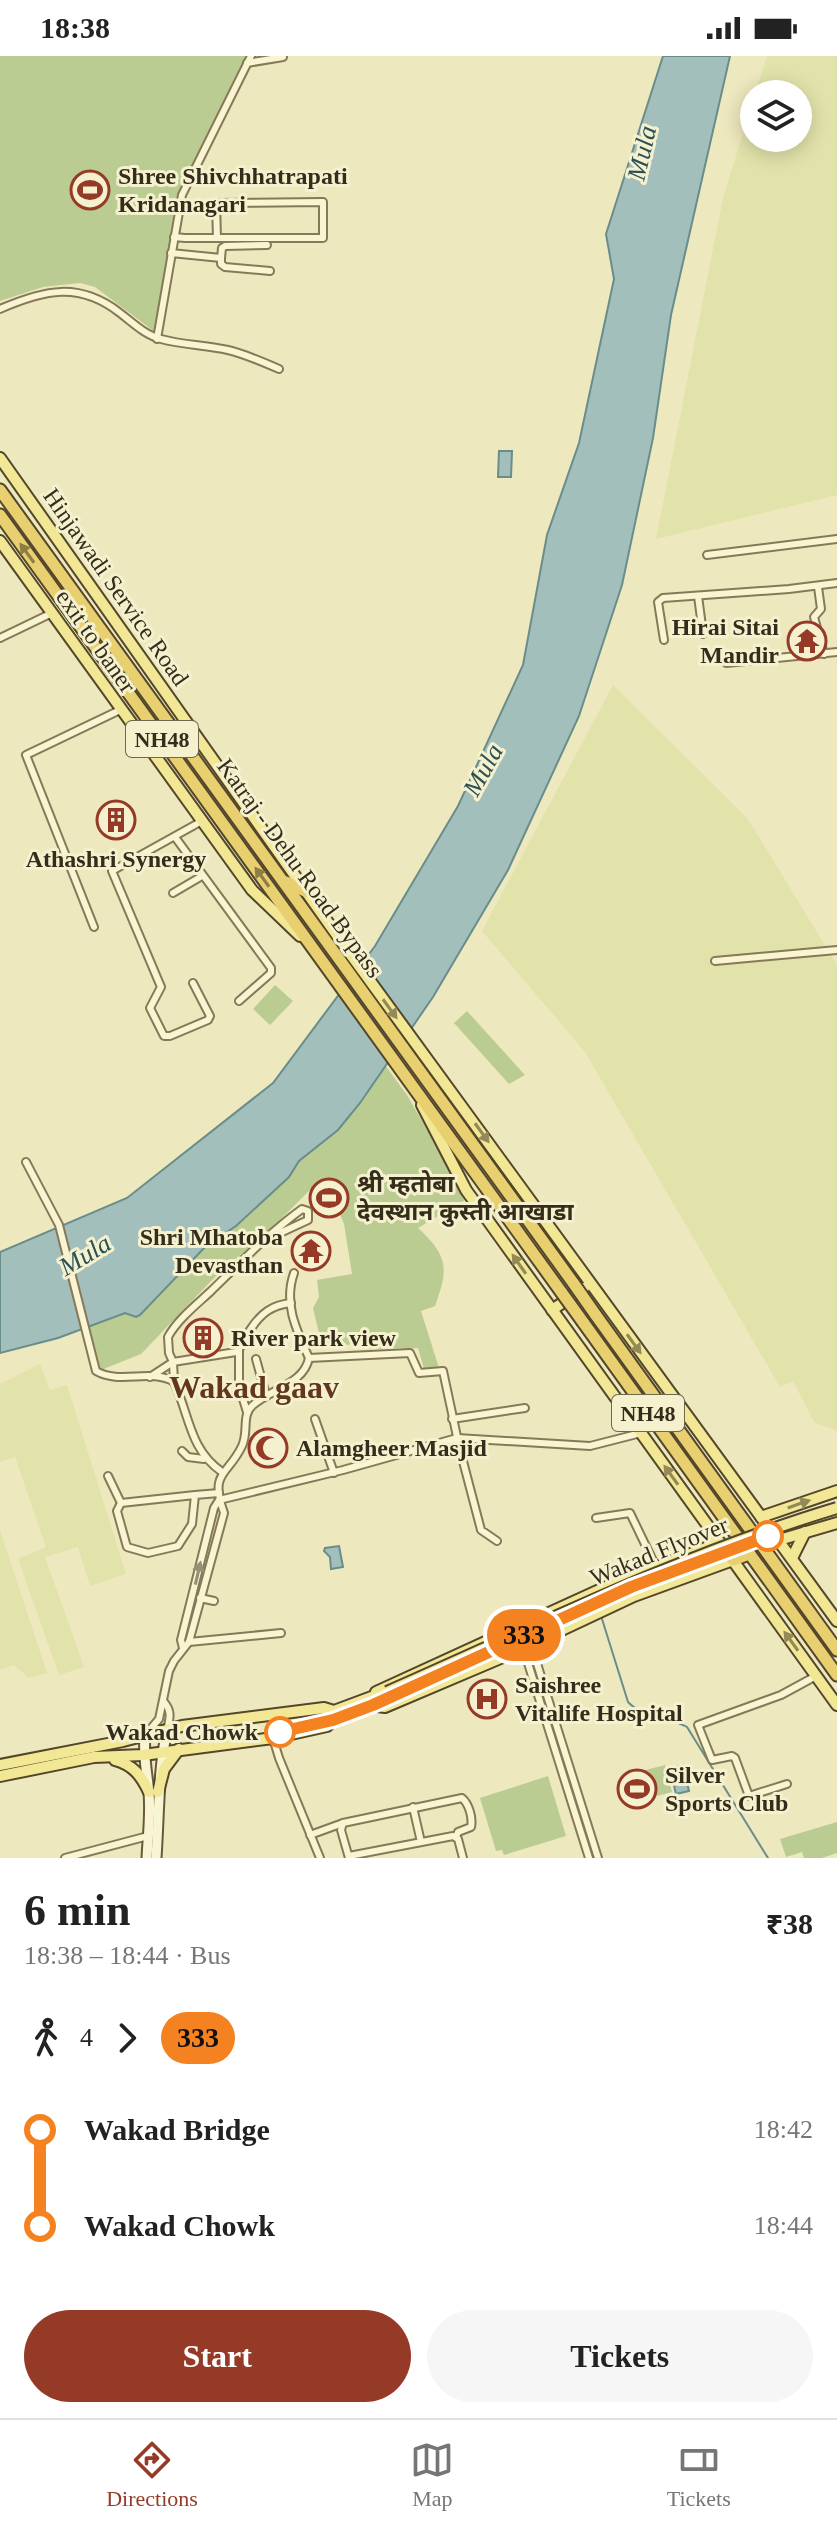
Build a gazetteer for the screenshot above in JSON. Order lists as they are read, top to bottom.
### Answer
{
  "streets": {
    "highway": ["NH48", "Katraj - Dehu Road Bypass"],
    "main road": ["Hinjawadi Service Road", "exit to baner", "Wakad Flyover"]
  },
  "crossings": [
    ["Hinjawadi Service Road", "Katraj - Dehu Road Bypass"],
    ["exit to baner", "Katraj - Dehu Road Bypass"],
    ["NH48", "Katraj - Dehu Road Bypass"]
  ],
  "districts": ["Wakad gaav"],
  "water": ["Mula"],
  "places": {
    "sports": ["Shree Shivchhatrapati Kridanagari", "श्री म्हतोबा देवस्थान कुस्ती आखाडा", "Silver Sports Club"],
    "temple": ["Hirai Sitai Mandir", "Shri Mhatoba Devasthan"],
    "building": ["Athashri Synergy", "River park view"],
    "mosque": ["Alamgheer Masjid"],
    "hospital": ["Saishree Vitalife Hospital"],
    "other": ["Wakad Chowk"]
  },
  "lines": ["bus line 333"],
  "page": {
    "status": "18:38",
    "on_map": "333",
    "heading": ["6 min", "18:38 – 18:44 · Bus", "₹38"],
    "legs": ["4", "333"],
    "list": [
      {
        "name": "Wakad Bridge",
        "value": "18:42"
      },
      {
        "name": "Wakad Chowk",
        "value": "18:44"
      }
    ],
    "buttons": ["Start", "Tickets"],
    "tabs": ["Directions", "Map", "Tickets"]
  }
}
